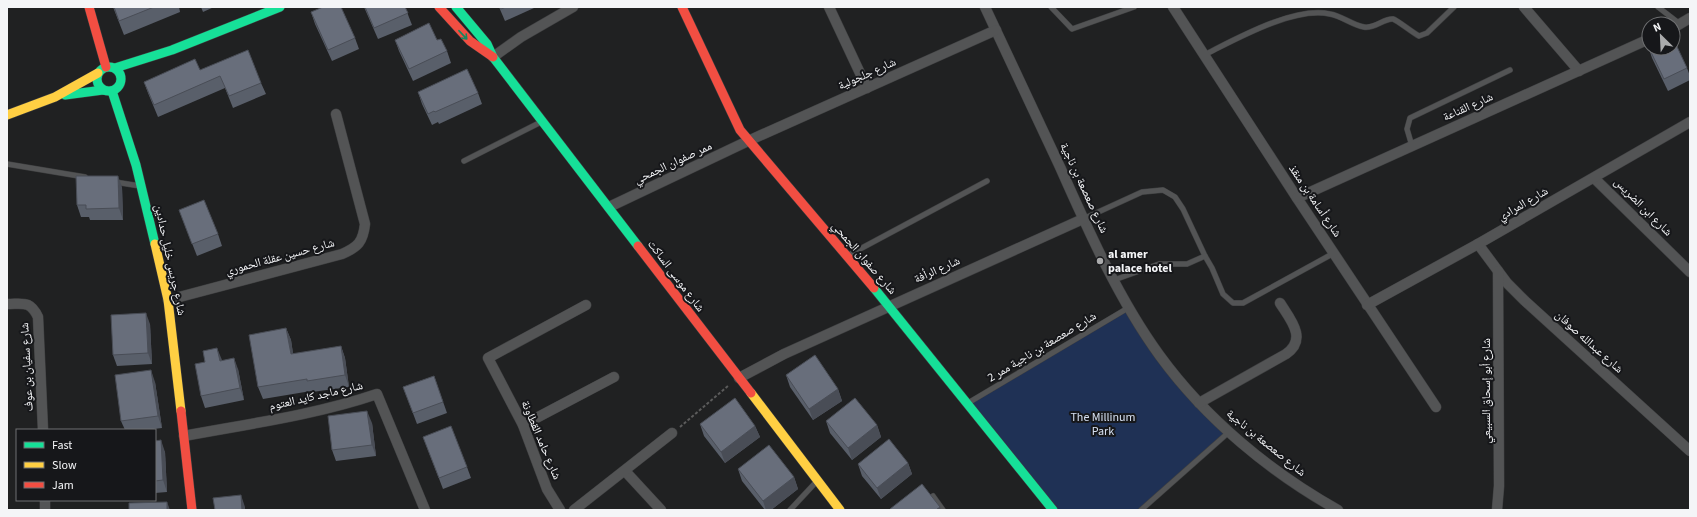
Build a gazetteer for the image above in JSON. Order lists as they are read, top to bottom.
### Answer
{
  "streets": {
    "street": [
      "شارع جلجولية",
      "شارع القناعة",
      "ممر صفوان الجمحي",
      "شارع صعصعة بن ناجية",
      "شارع أسامة بن منقذ",
      "شارع المرادي",
      "شارع ابن الضريس",
      "شارع حسين عقلة الحموري",
      "شارع صفوان الجمحي",
      "شارع جريس خليل حدادين",
      "شارع الرأفة",
      "شارع موسى الساكت",
      "شارع عبدالله صوفان",
      "شارع سفيان بن عوف",
      "شارع أبو إسحاق السبيعي",
      "شارع ماجد كايد العتوم",
      "شارع حامد القطاونة"
    ],
    "lane": ["شارع صعصعة بن ناجية ممر 2"]
  },
  "crossings": [
    ["شارع جلجولية", "ممر صفوان الجمحي"],
    ["شارع جلجولية", "شارع صعصعة بن ناجية"],
    ["شارع جلجولية", "شارع صفوان الجمحي"],
    ["شارع القناعة", "شارع أسامة بن منقذ"],
    ["ممر صفوان الجمحي", "شارع صفوان الجمحي"],
    ["ممر صفوان الجمحي", "شارع موسى الساكت"],
    ["شارع صعصعة بن ناجية", "شارع الرأفة"],
    ["شارع صعصعة بن ناجية", "شارع صعصعة بن ناجية ممر 2"],
    ["شارع أسامة بن منقذ", "شارع المرادي"],
    ["شارع المرادي", "شارع ابن الضريس"],
    ["شارع المرادي", "شارع عبدالله صوفان"],
    ["شارع حسين عقلة الحموري", "شارع جريس خليل حدادين"],
    ["شارع صفوان الجمحي", "شارع الرأفة"],
    ["شارع صفوان الجمحي", "شارع صعصعة بن ناجية ممر 2"],
    ["شارع جريس خليل حدادين", "شارع ماجد كايد العتوم"],
    ["شارع الرأفة", "شارع موسى الساكت"],
    ["شارع عبدالله صوفان", "شارع أبو إسحاق السبيعي"]
  ],
  "parks": ["The Millinum Park"],
  "places": ["al amer palace hotel"],
  "legend": ["Fast", "Slow", "Jam"],
  "north": "top left"
}
